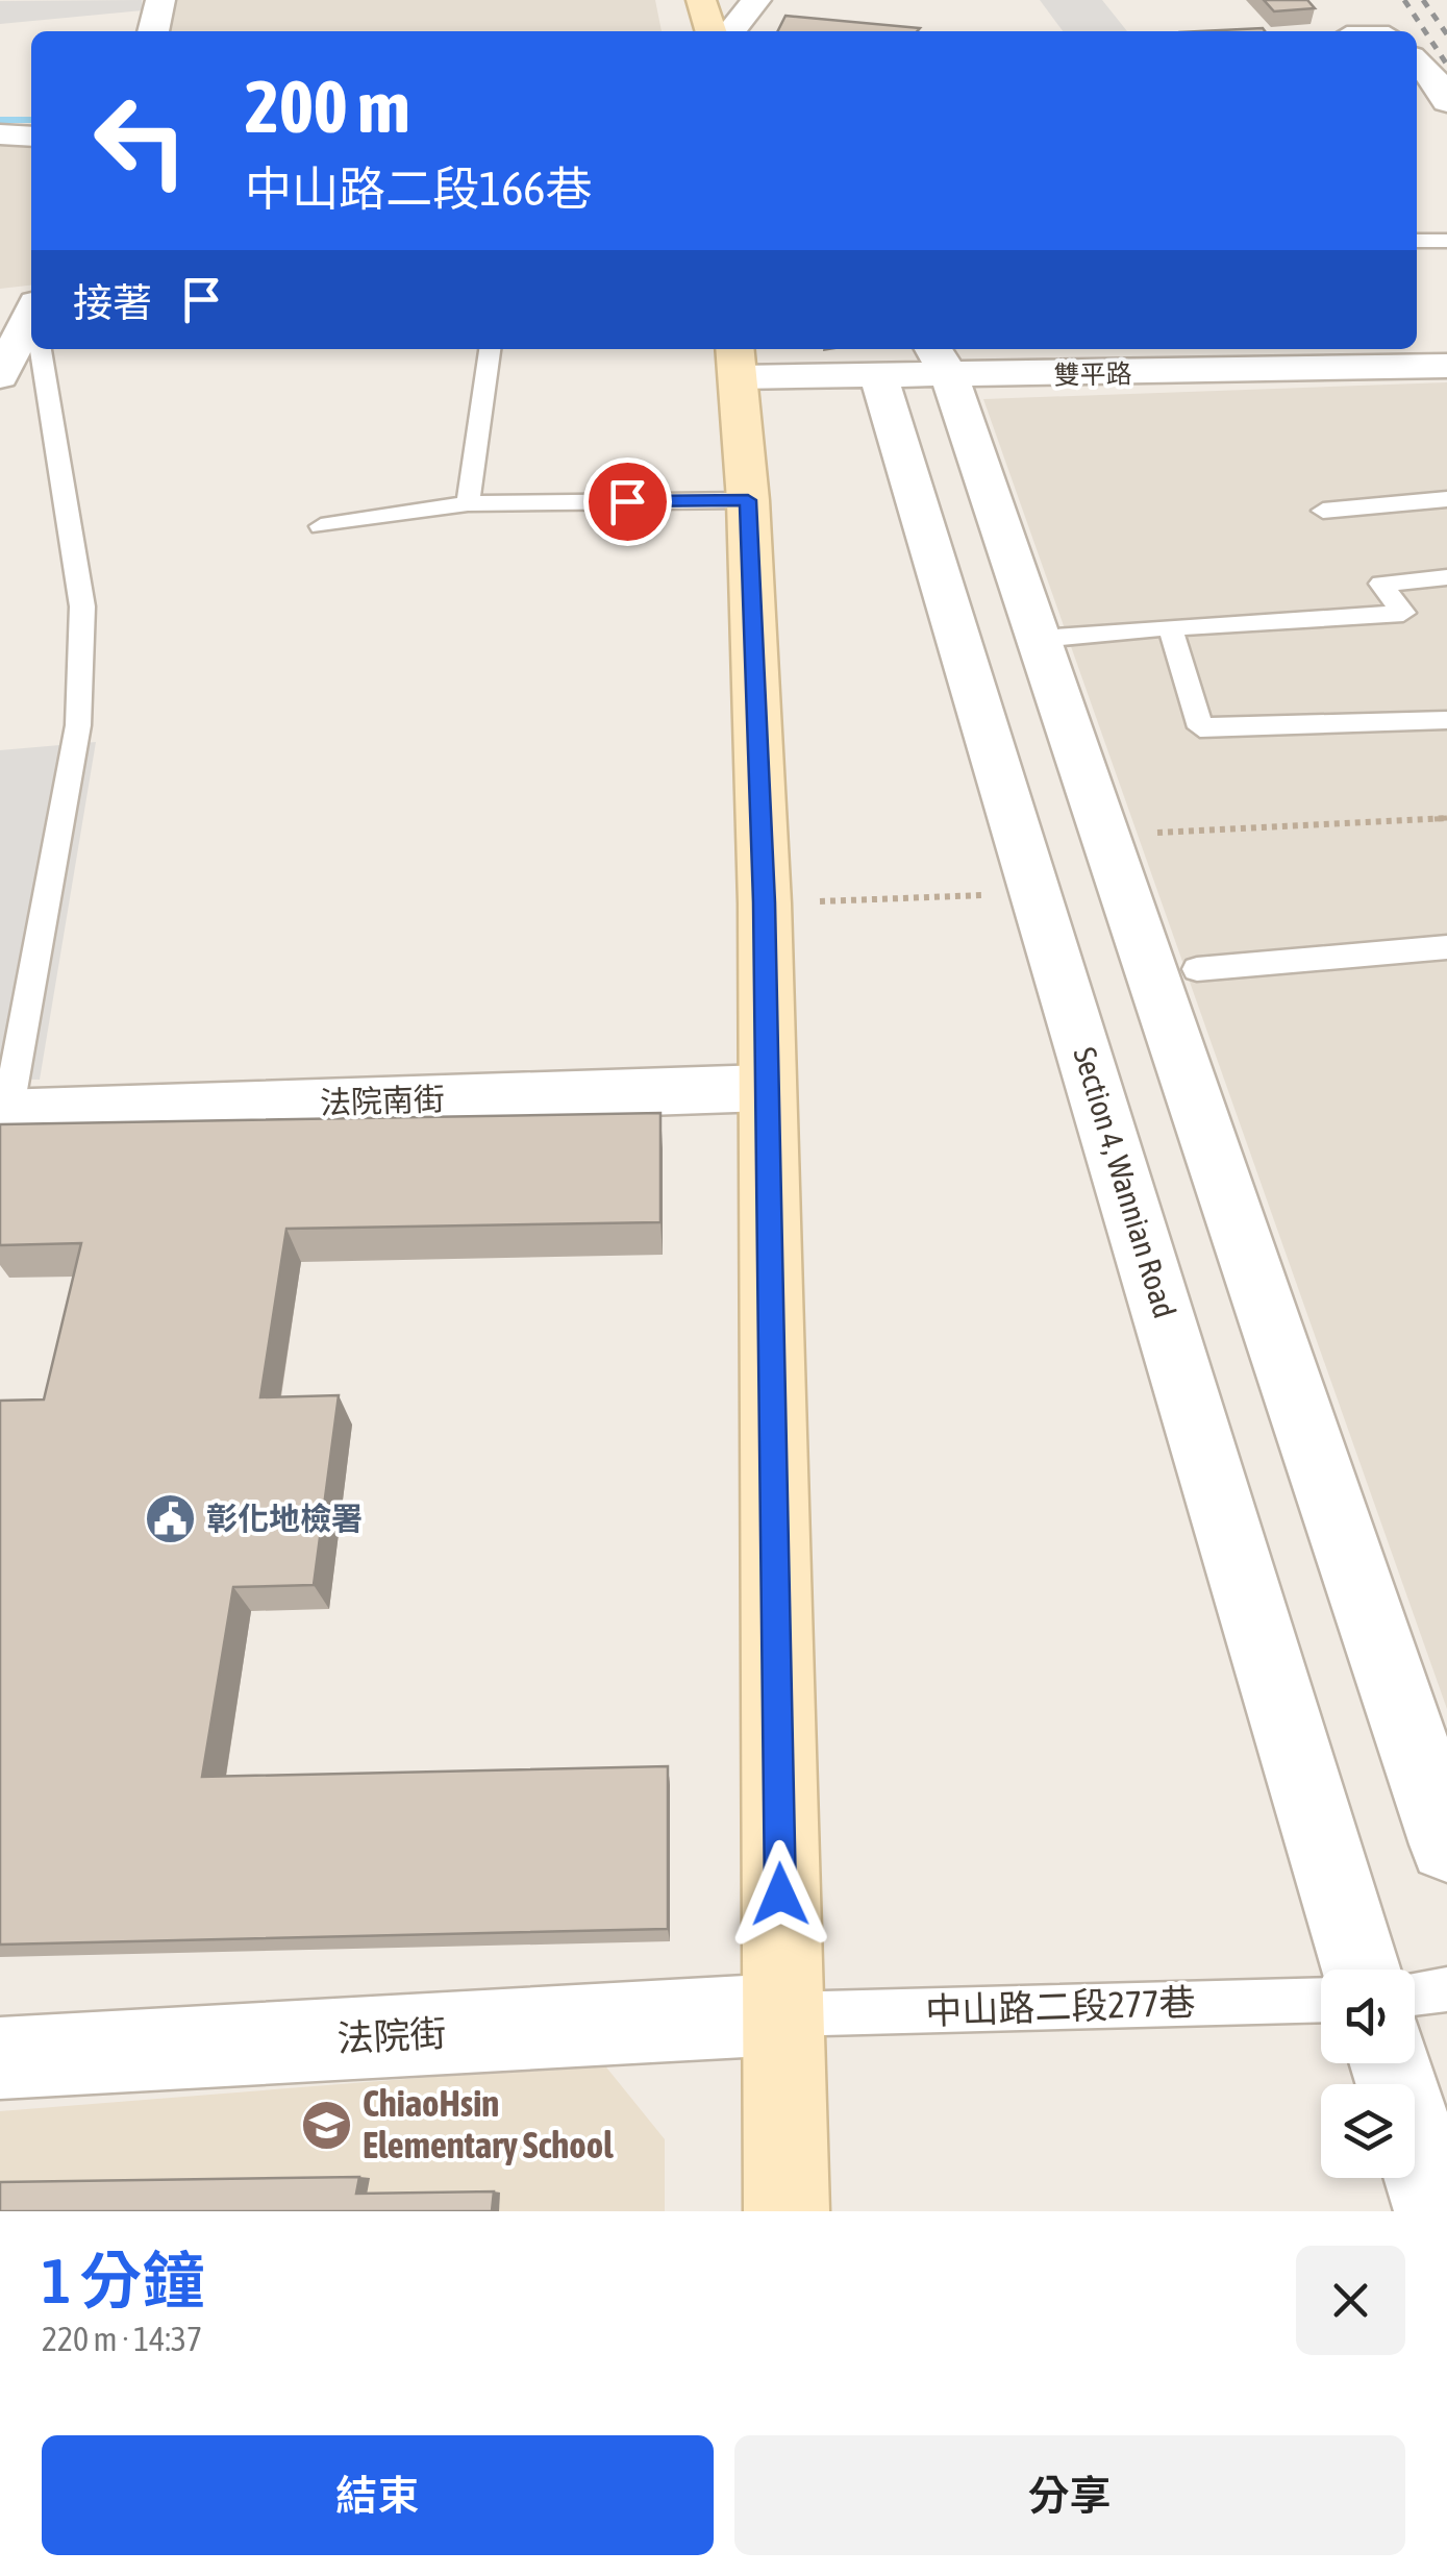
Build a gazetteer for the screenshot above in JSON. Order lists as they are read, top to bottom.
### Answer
{
  "streets": {
    "street": [
      "雙平路",
      "法院南街",
      "Section 4, Wannian Road",
      "法院街"
    ],
    "lane": ["中山路二段277巷"]
  },
  "crossings": [
    ["雙平路", "Section 4, Wannian Road"],
    ["中山路二段277巷", "法院街"]
  ],
  "places": {
    "public building": ["彰化地檢署"],
    "school or university": ["ChiaoHsin Elementary School"]
  },
  "page": {
    "turn": ["200 m", "中山路二段166巷"],
    "then": "接著",
    "heading": ["1 分鐘", "220 m · 14:37"],
    "buttons": ["結束", "分享"]
  }
}
